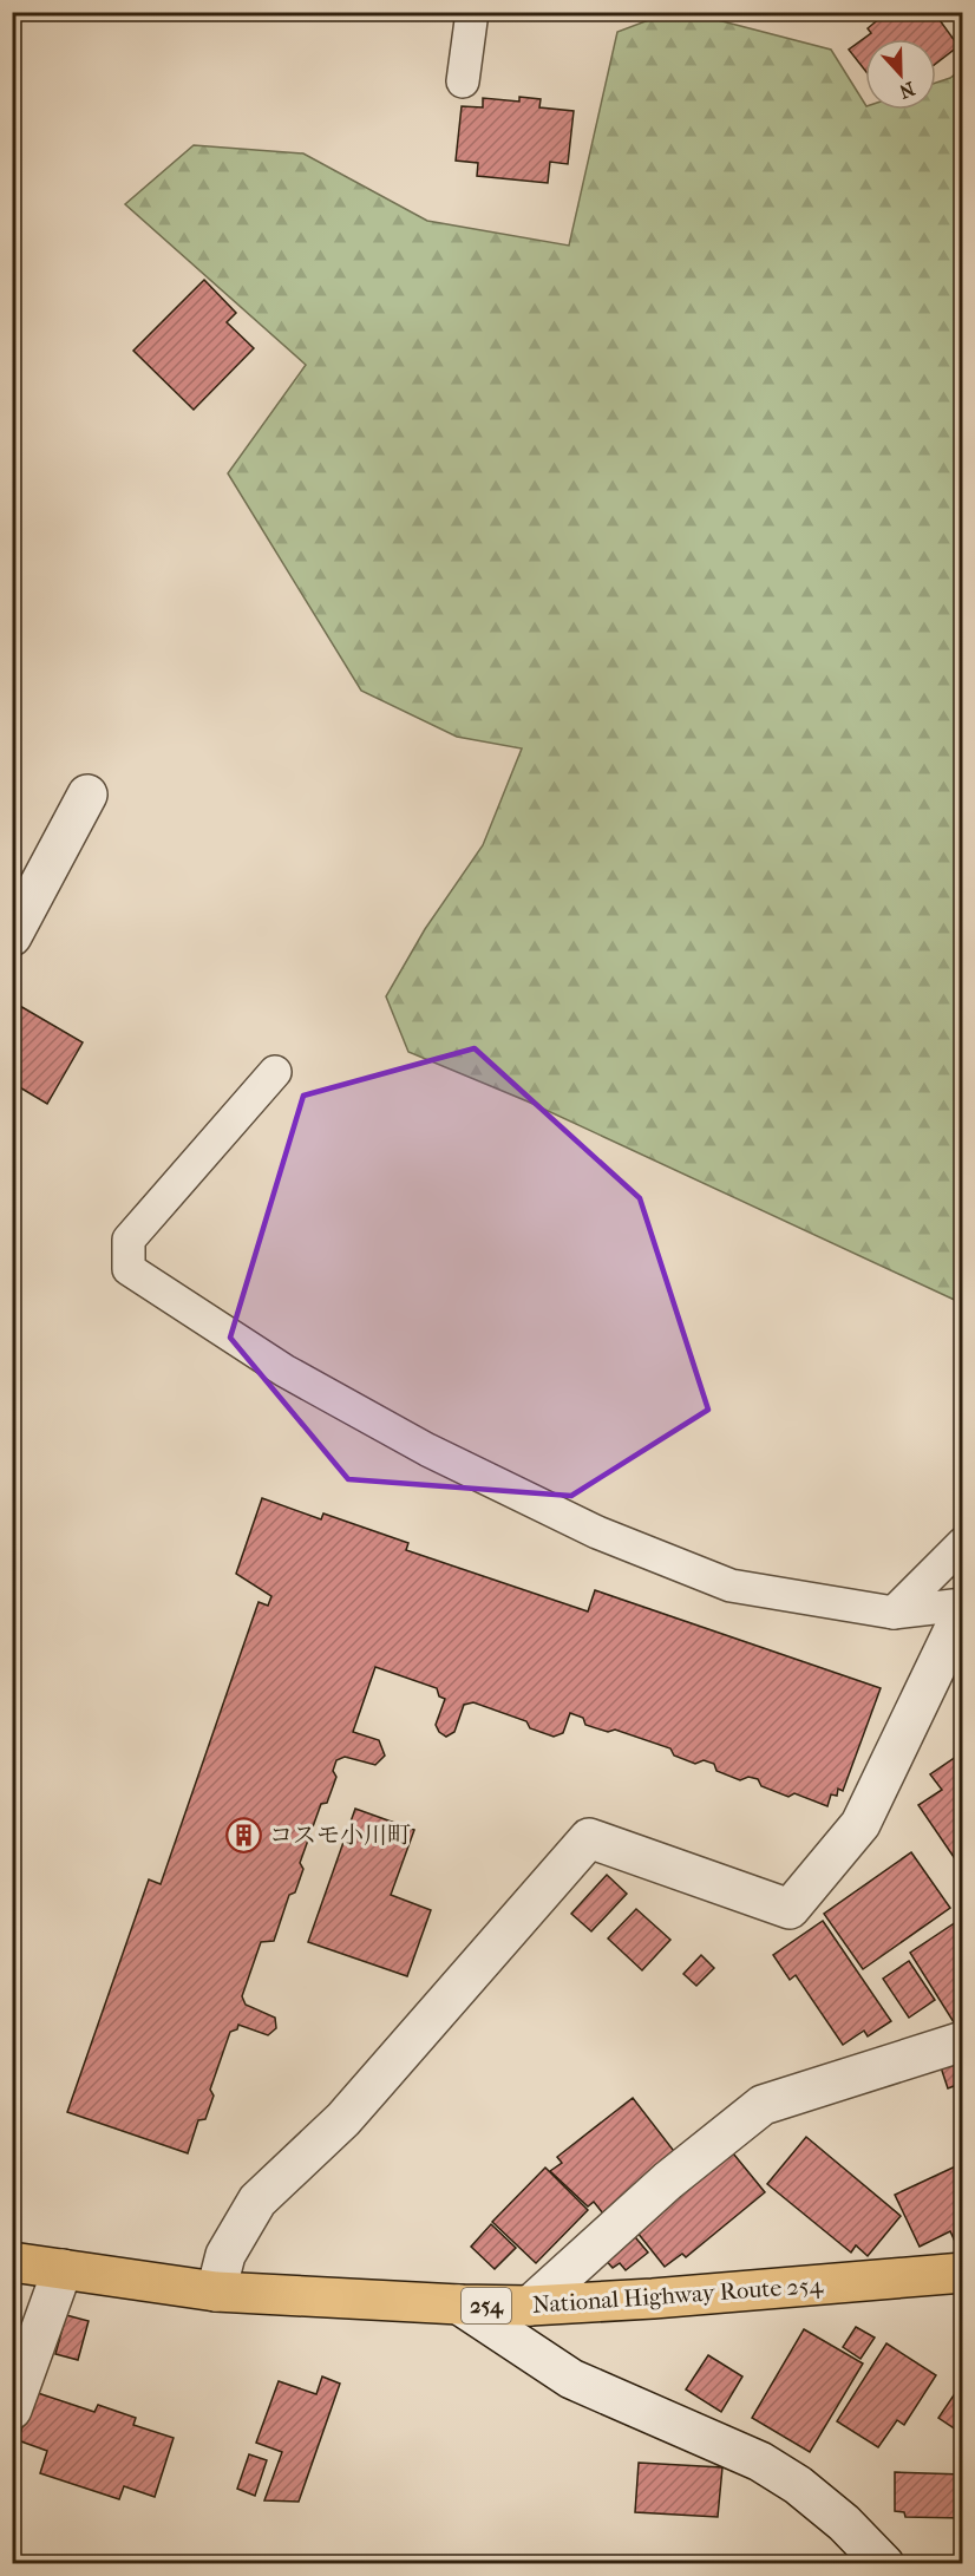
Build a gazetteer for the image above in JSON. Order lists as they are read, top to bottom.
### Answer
{
  "streets": {
    "highway": ["National Highway Route 254", "254"]
  },
  "places": {
    "building": ["コスモ小川町"]
  },
  "north": "bottom"
}
